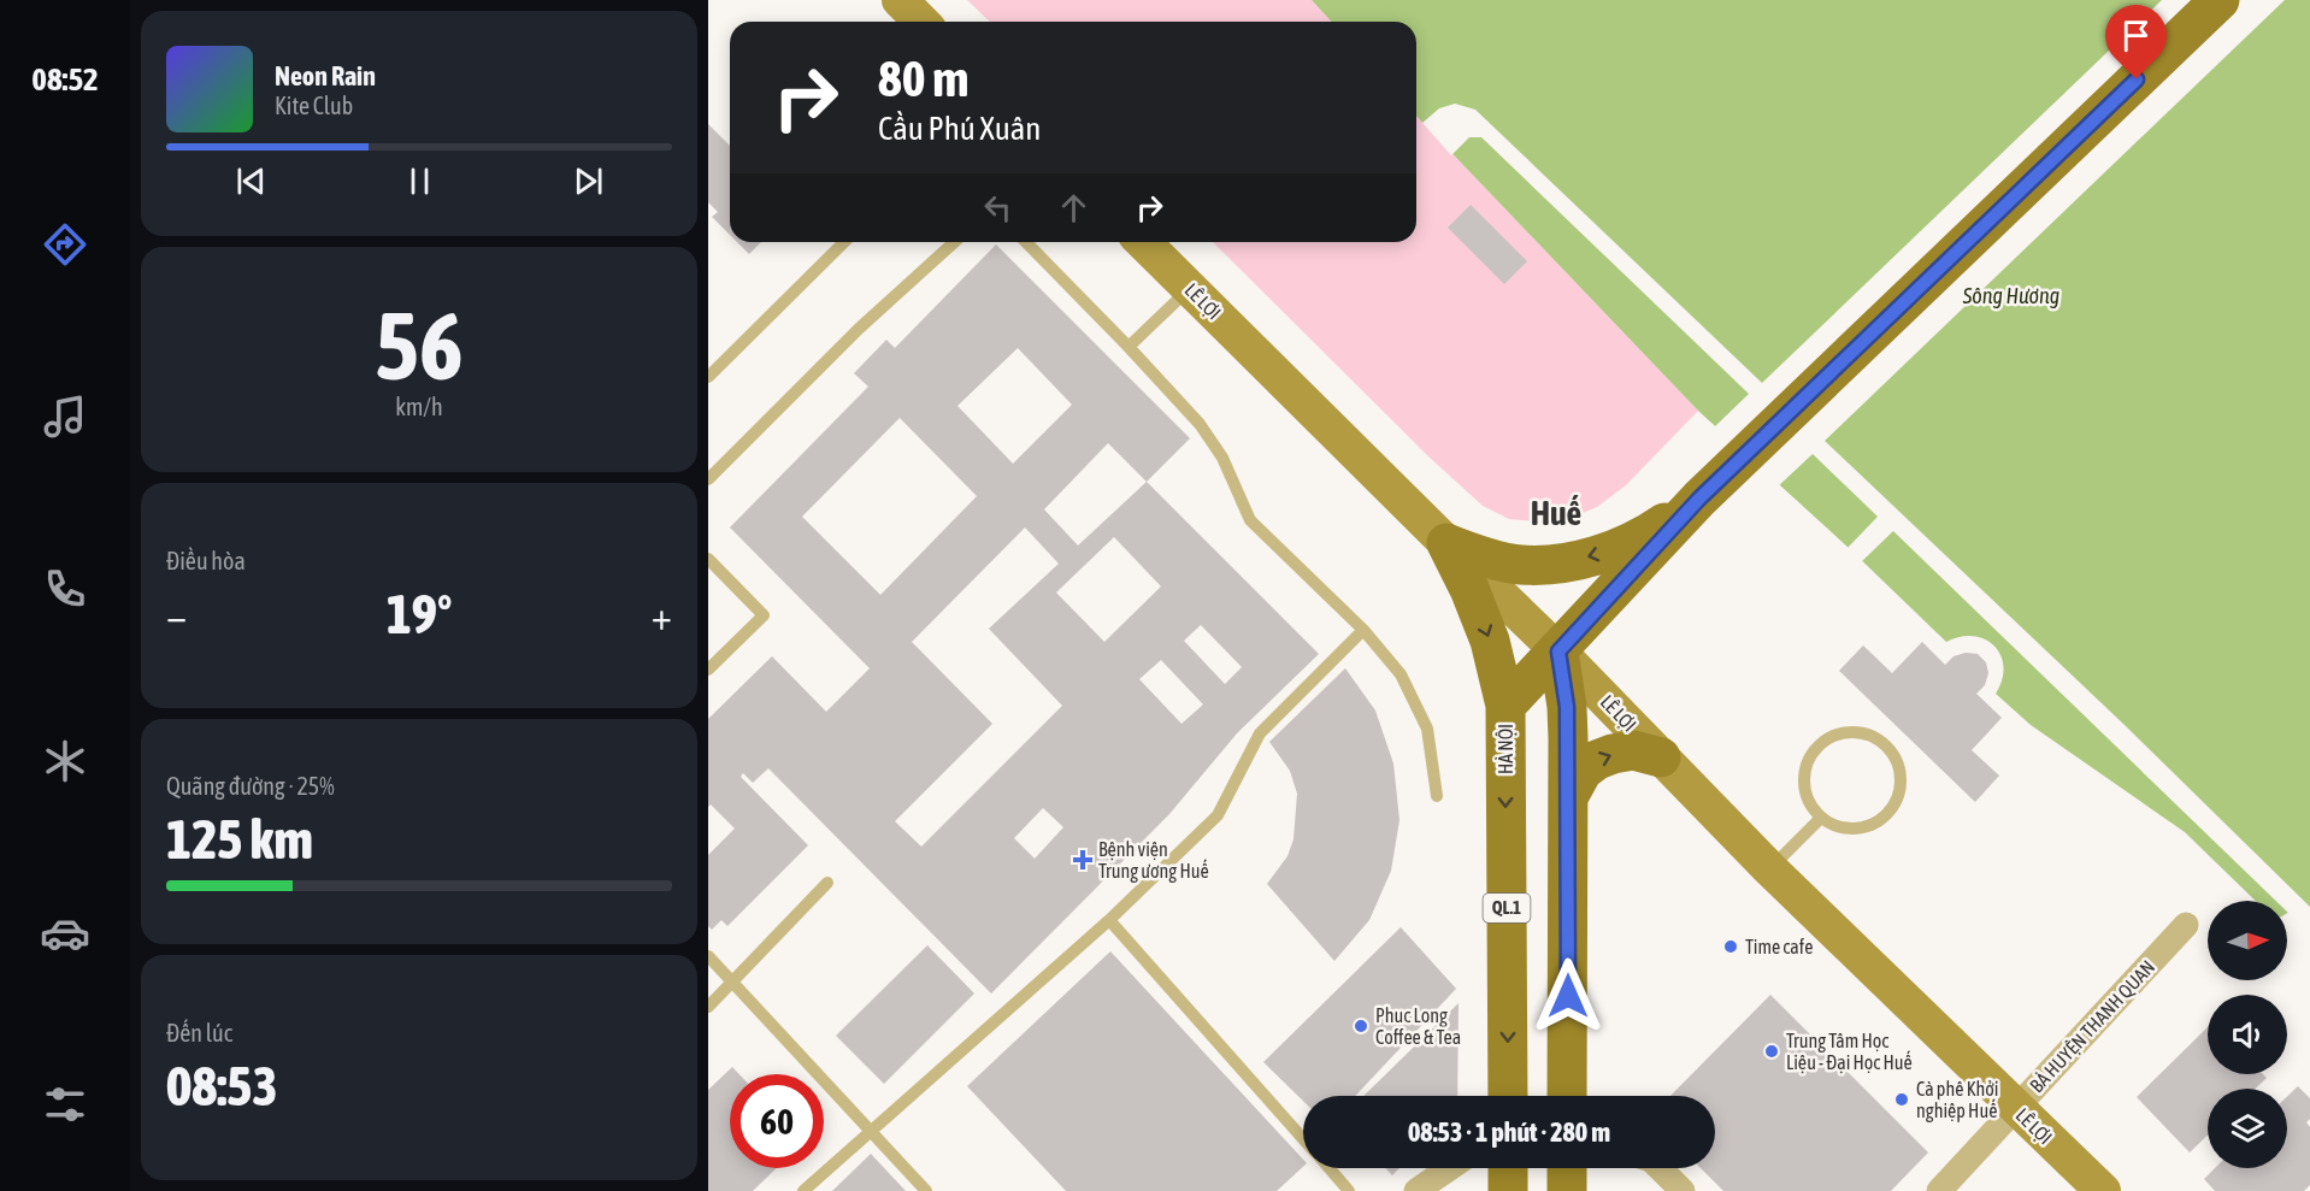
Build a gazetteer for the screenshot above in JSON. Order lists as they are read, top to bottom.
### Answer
{
  "streets": {
    "main road": ["LÊ LỢI", "HÀ NỘI", "QL.1"],
    "street": ["BÀ HUYỆN THANH QUAN"]
  },
  "crossings": [
    ["LÊ LỢI", "HÀ NỘI"],
    ["LÊ LỢI", "BÀ HUYỆN THANH QUAN"]
  ],
  "districts": ["Huế"],
  "water": ["Sông Hương"],
  "places": {
    "health": ["Bệnh viện Trung ương Huế"],
    "other": [
      "Time cafe",
      "Phuc Long Coffee & Tea",
      "Trung Tâm Học Liệu - Đại Học Huế",
      "Cà phê Khởi nghiệp Huế"
    ]
  },
  "north": "right",
  "page": {
    "tabs": "08:52",
    "turn": ["80 m", "Cầu Phú Xuân"],
    "song": ["Neon Rain", "Kite Club"],
    "tile": [
      ["56", "km/h"],
      "Điều hòa",
      ["Quãng đường · 25%", "125 km"],
      ["Đến lúc", "08:53"]
    ],
    "heat": ["−", "19°", "+"],
    "limit": "60",
    "trip": "08:53 · 1 phút · 280 m"
  }
}
